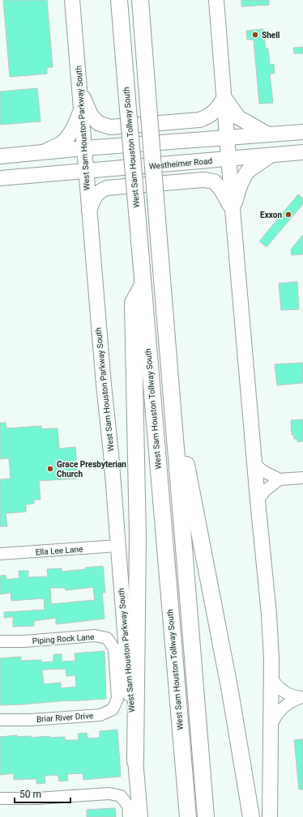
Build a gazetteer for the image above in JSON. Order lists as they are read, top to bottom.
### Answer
{
  "streets": {
    "highway": ["West Sam Houston Tollway South"],
    "main road": ["West Sam Houston Parkway South", "Westheimer Road"],
    "street": ["Ella Lee Lane", "Piping Rock Lane", "Briar River Drive"]
  },
  "crossings": [
    ["West Sam Houston Parkway South", "Westheimer Road"],
    ["West Sam Houston Parkway South", "Ella Lee Lane"],
    ["Piping Rock Lane", "Briar River Drive"]
  ],
  "places": ["Shell", "Exxon", "Grace Presbyterian Church"],
  "scale_bar": "50 m"
}
